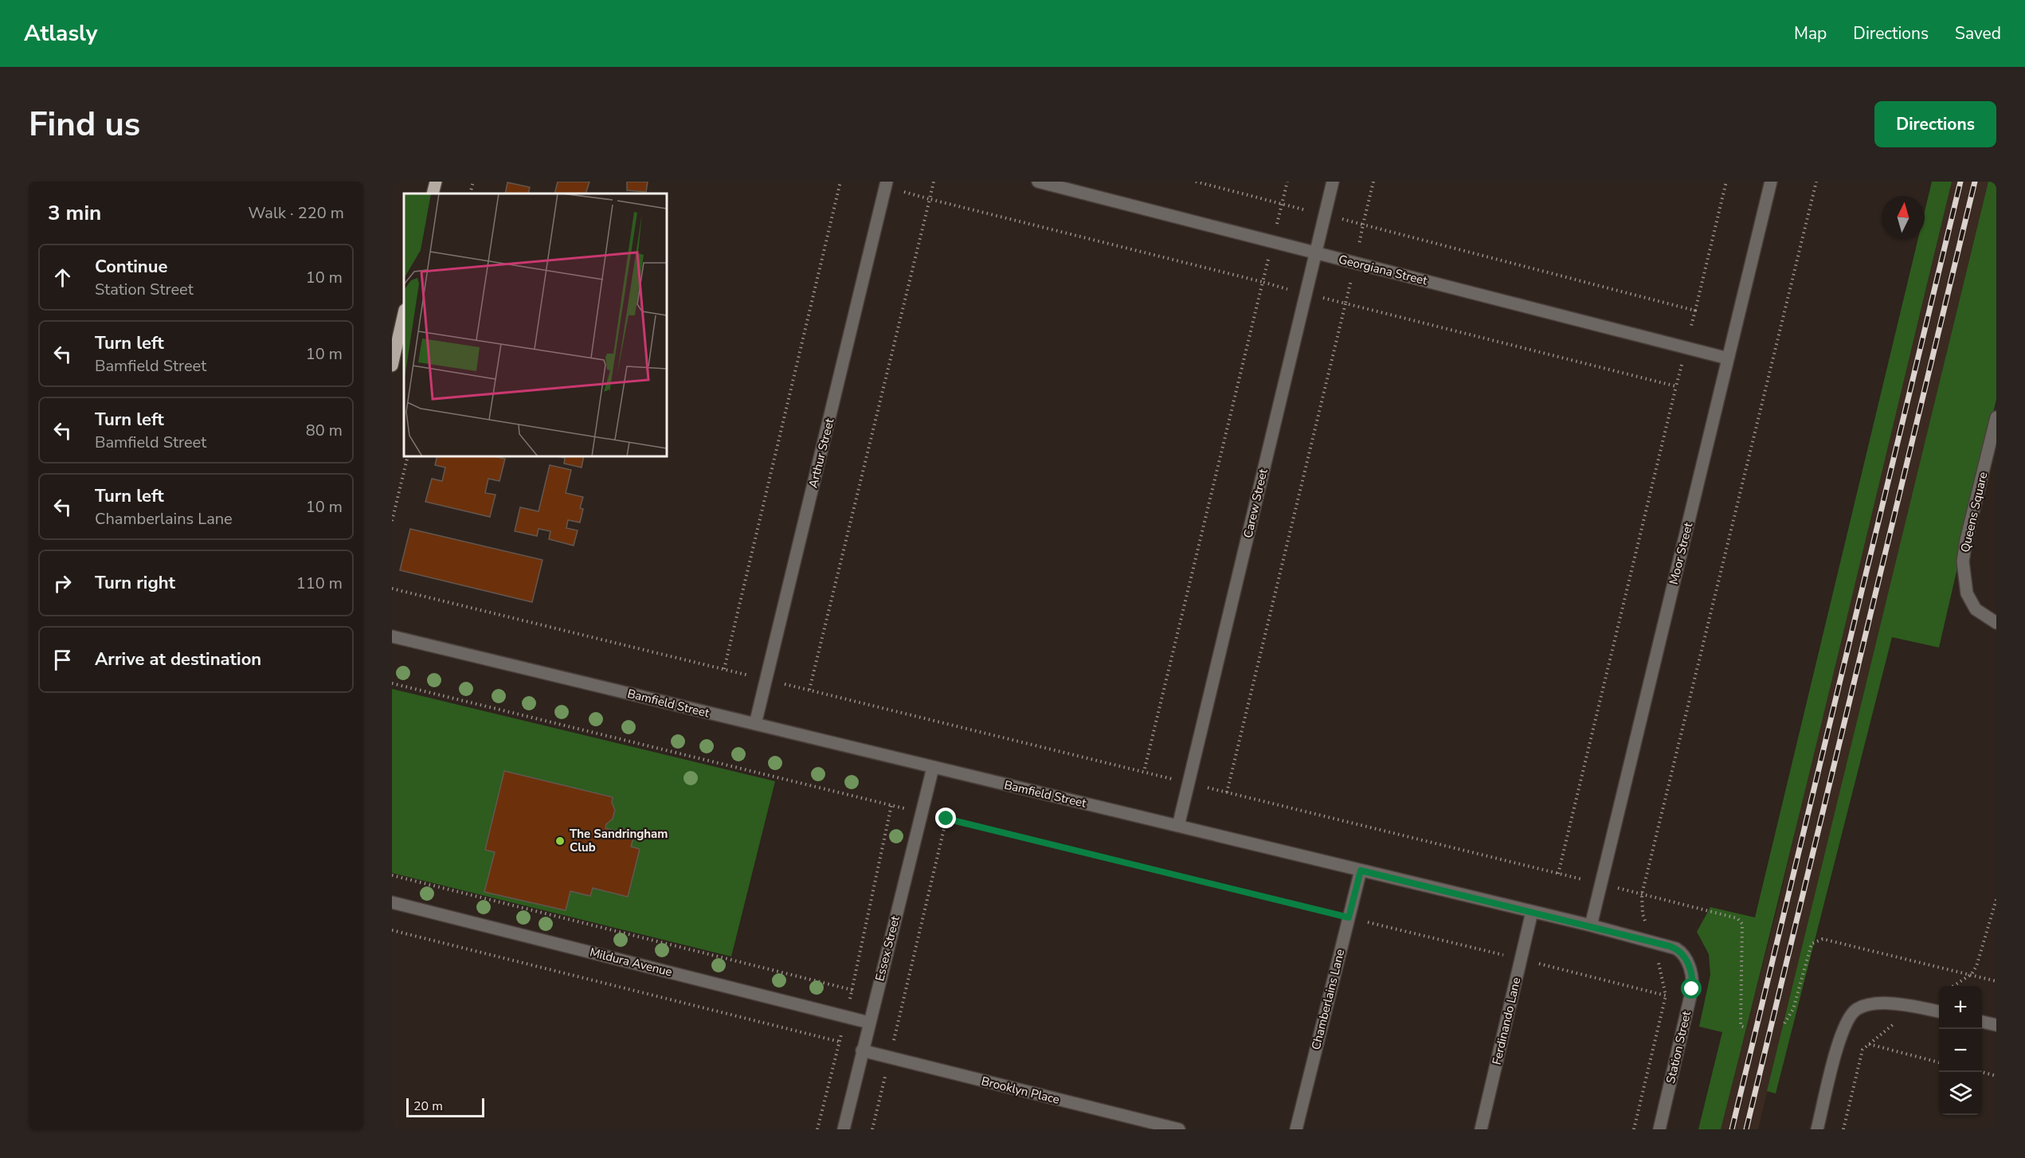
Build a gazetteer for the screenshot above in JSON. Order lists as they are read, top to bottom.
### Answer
{
  "streets": {
    "street": [
      "Georgiana Street",
      "Arthur Street",
      "Carew Street",
      "Queens Square",
      "Moor Street",
      "Bamfield Street",
      "Essex Street",
      "Mildura Avenue",
      "Chamberlains Lane",
      "Ferdinando Lane",
      "Station Street",
      "Brooklyn Place"
    ]
  },
  "crossings": [
    ["Georgiana Street", "Carew Street"],
    ["Georgiana Street", "Moor Street"],
    ["Arthur Street", "Bamfield Street"],
    ["Carew Street", "Bamfield Street"],
    ["Moor Street", "Bamfield Street"],
    ["Bamfield Street", "Essex Street"],
    ["Bamfield Street", "Chamberlains Lane"],
    ["Bamfield Street", "Ferdinando Lane"],
    ["Bamfield Street", "Station Street"],
    ["Essex Street", "Mildura Avenue"],
    ["Essex Street", "Brooklyn Place"]
  ],
  "places": ["The Sandringham Club"],
  "scale_bar": "20 m",
  "north": "top",
  "page": {
    "header": "Atlasly",
    "nav": ["Map", "Directions", "Saved"],
    "buttons": "Directions",
    "title": "Find us",
    "heading": ["3 min", "Walk · 220 m"],
    "list": [
      ["Continue", "Station Street", "10 m"],
      ["Turn left", "Bamfield Street", "10 m"],
      ["Turn left", "Bamfield Street", "80 m"],
      ["Turn left", "Chamberlains Lane", "10 m"],
      ["Turn right", "110 m"],
      "Arrive at destination"
    ],
    "map_buttons": ["+", "−"],
    "scale": "20 m"
  }
}
